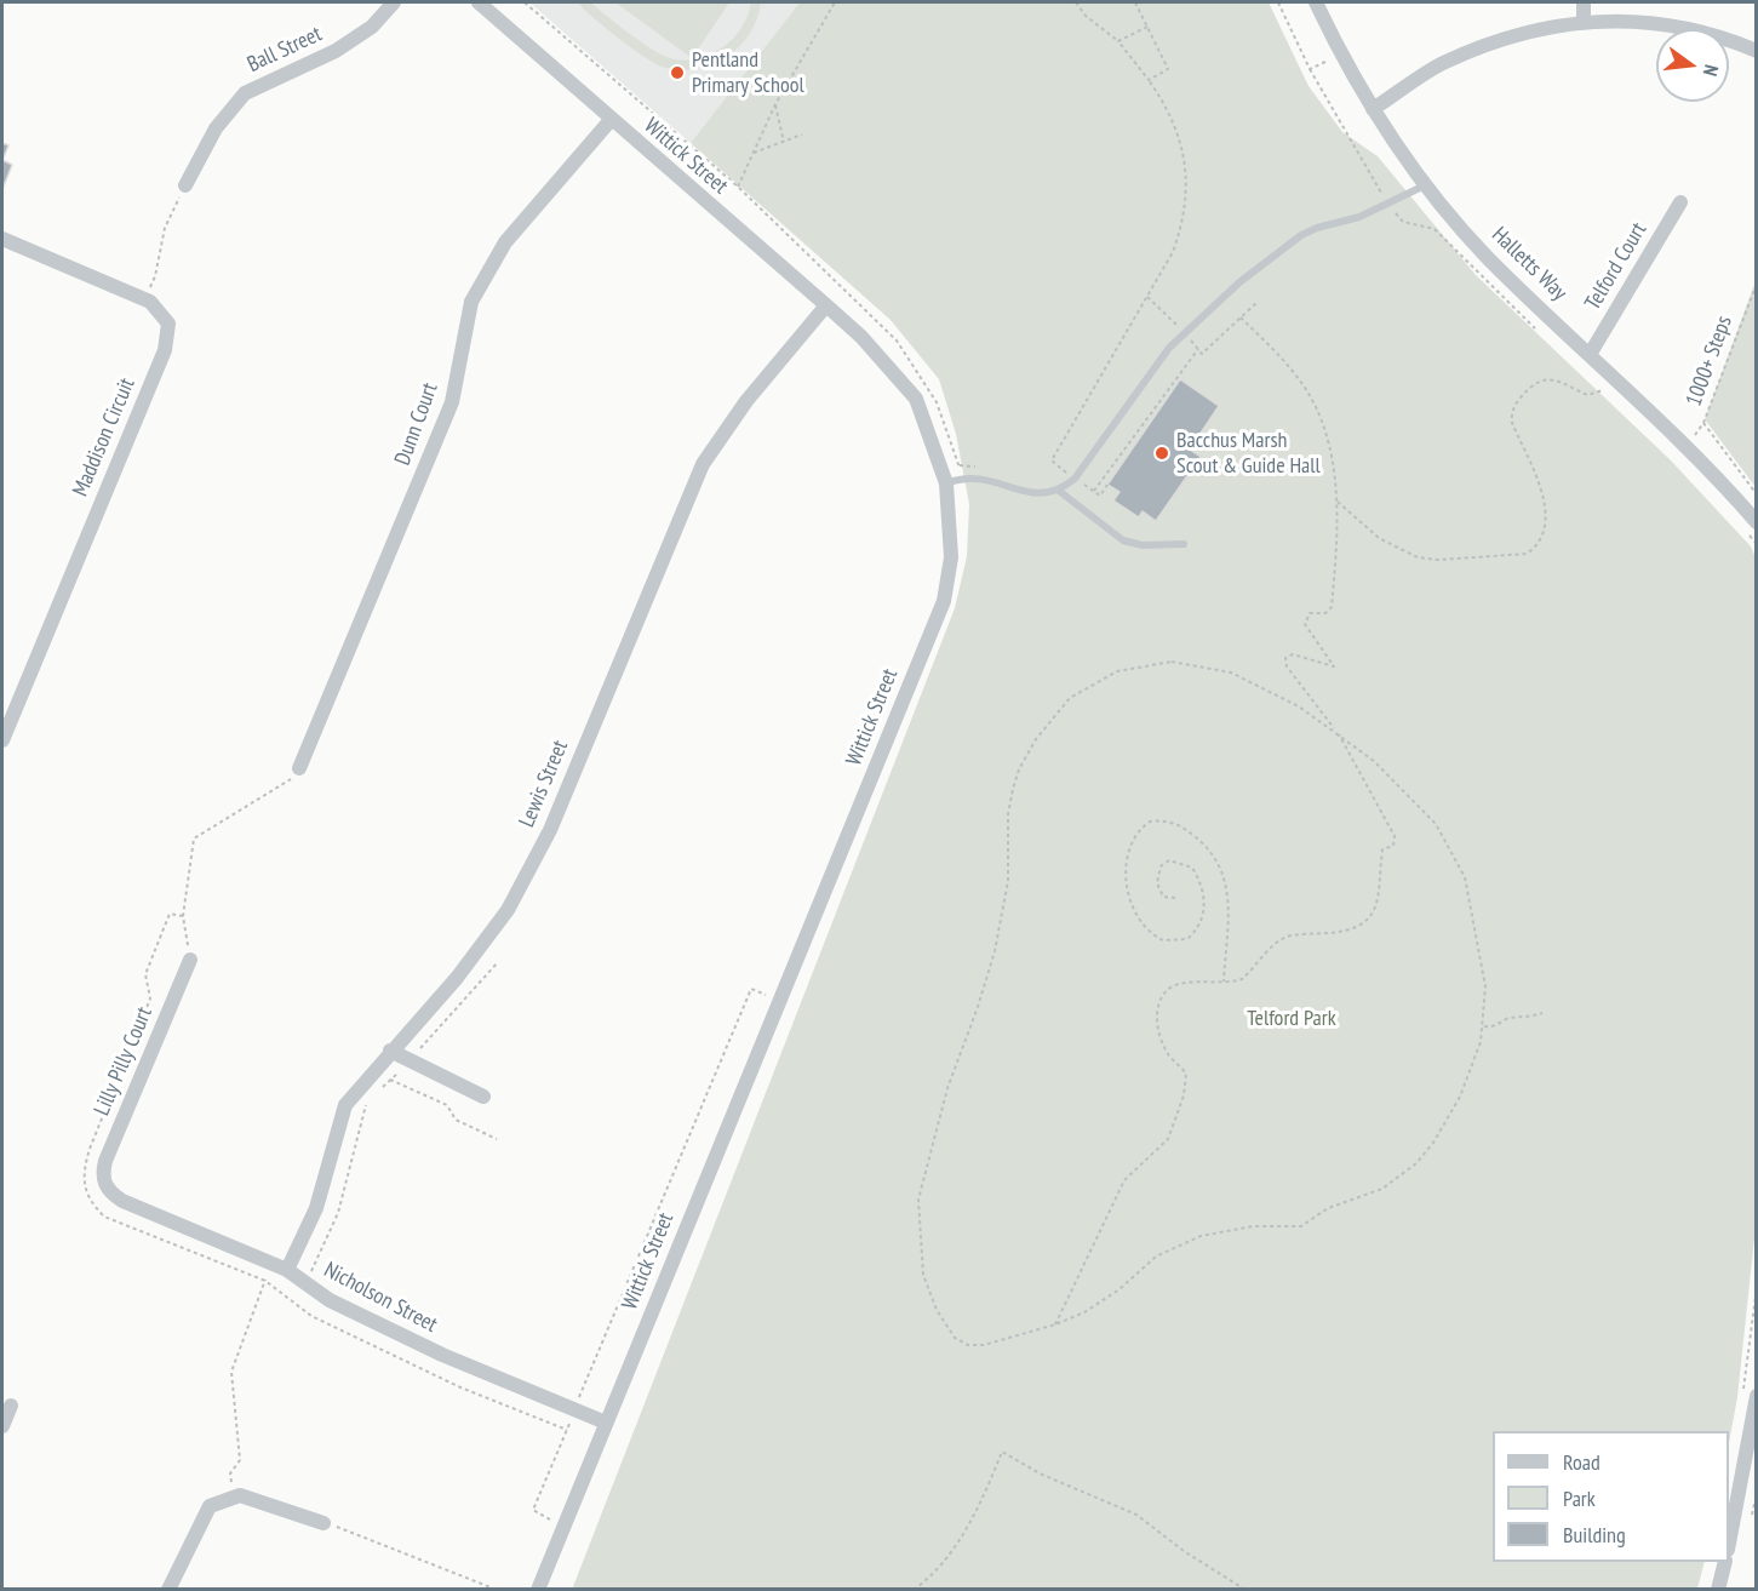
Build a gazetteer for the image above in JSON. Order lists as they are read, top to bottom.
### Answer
{
  "streets": {
    "street": [
      "Ball Street",
      "Wittick Street",
      "Halletts Way",
      "Telford Court",
      "Dunn Court",
      "Maddison Circuit",
      "Lewis Street",
      "Lilly Pilly Court",
      "Nicholson Street"
    ],
    "path": ["1000+ Steps"]
  },
  "crossings": [
    ["Wittick Street", "Dunn Court"],
    ["Wittick Street", "Lewis Street"],
    ["Wittick Street", "Nicholson Street"],
    ["Halletts Way", "Telford Court"],
    ["Halletts Way", "1000+ Steps"],
    ["Lewis Street", "Nicholson Street"],
    ["Lilly Pilly Court", "Nicholson Street"]
  ],
  "parks": ["Telford Park"],
  "places": ["Pentland Primary School", "Bacchus Marsh Scout & Guide Hall"],
  "legend": ["Road", "Park", "Building"],
  "north": "right"
}
